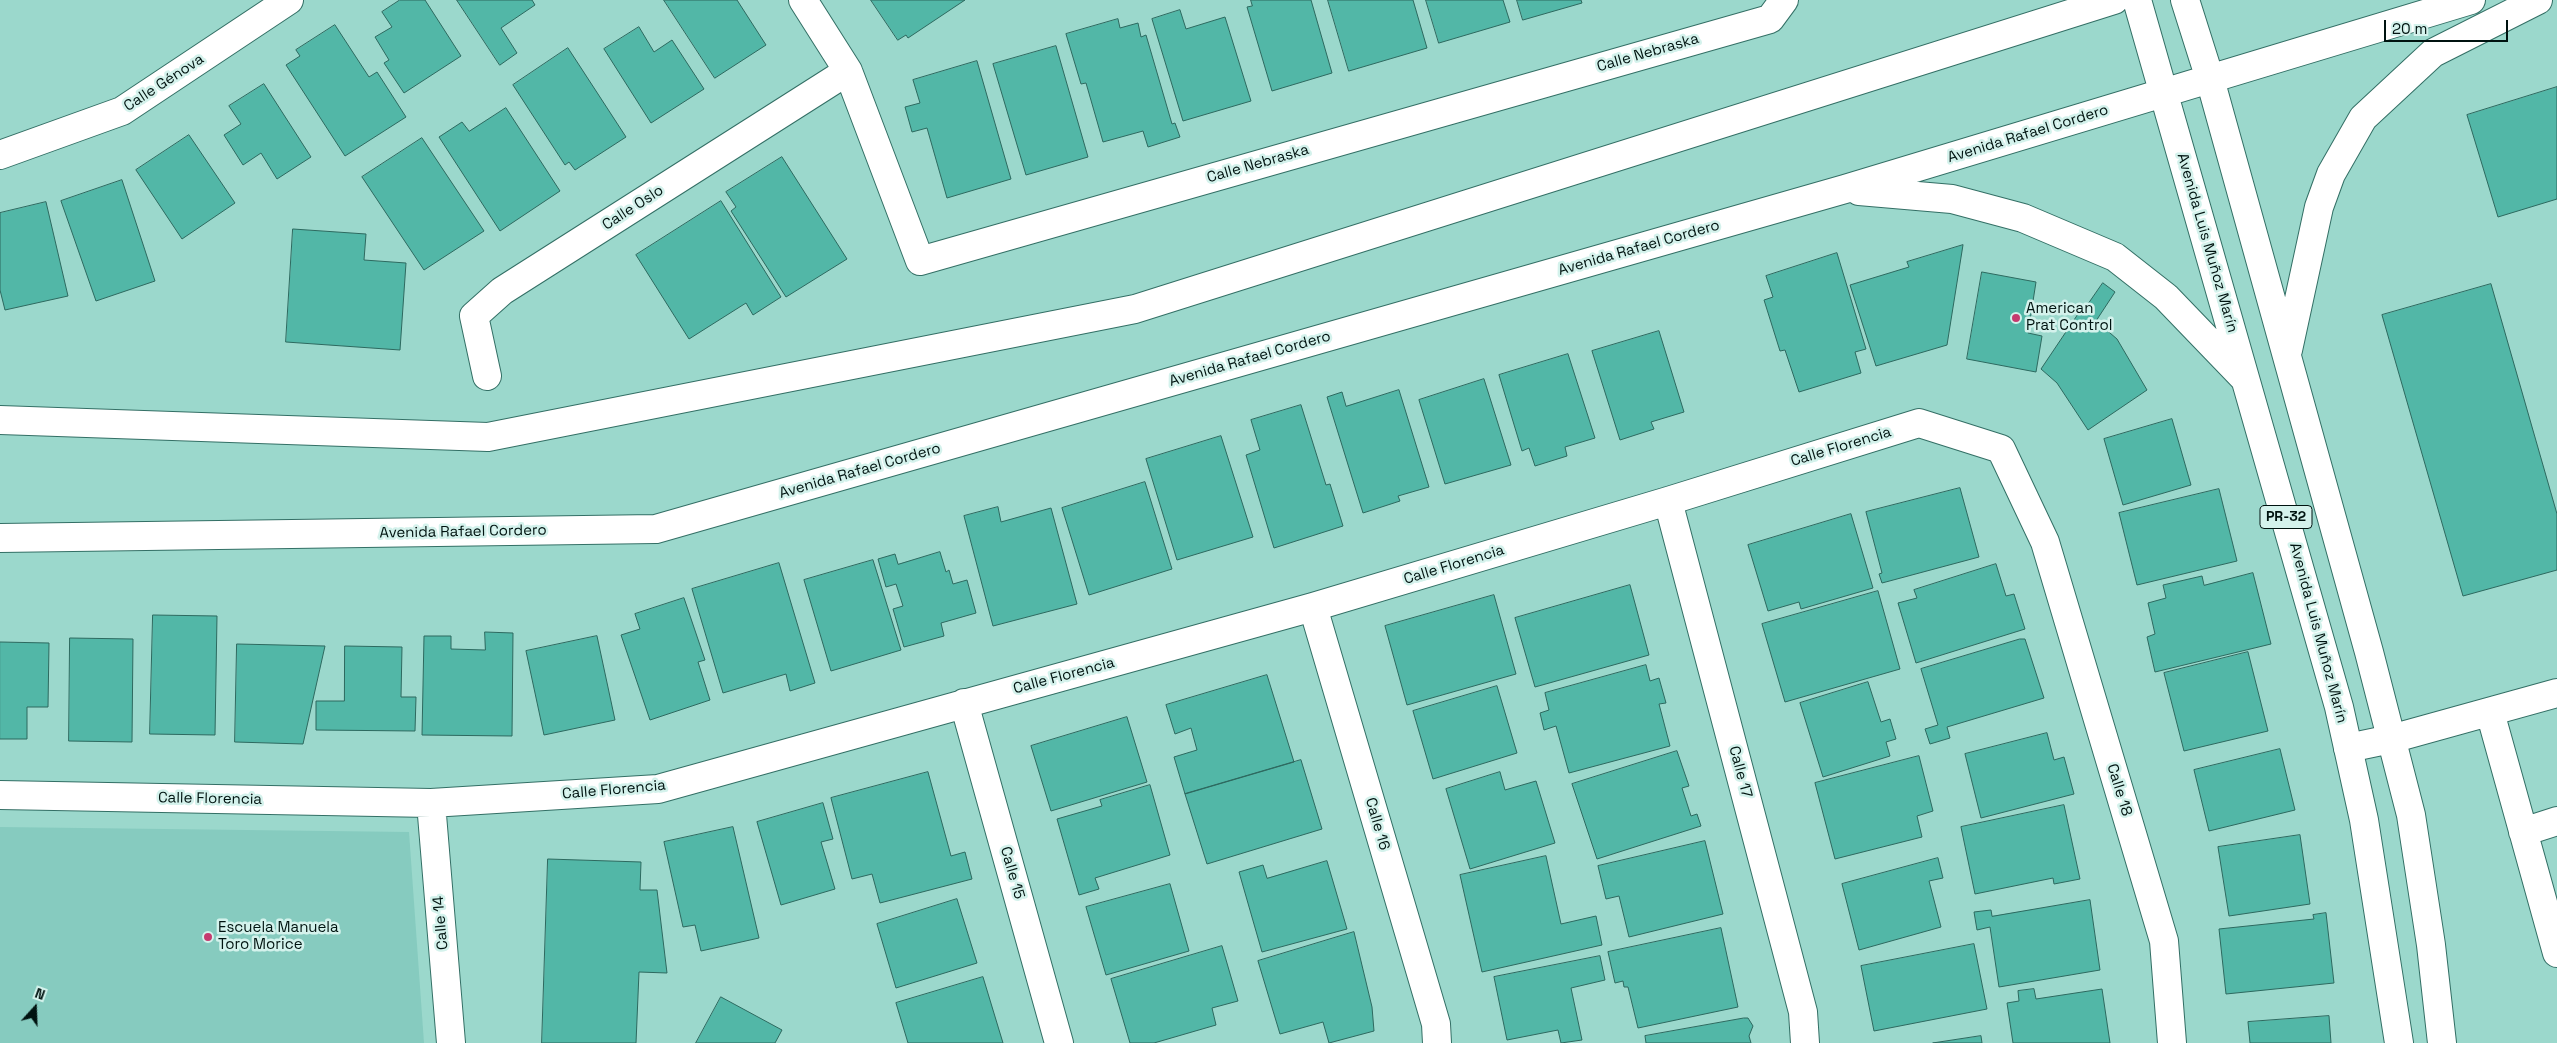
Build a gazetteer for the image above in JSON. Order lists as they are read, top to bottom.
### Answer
{
  "streets": {
    "main road": [
      "Calle Nebraska",
      "Calle Génova",
      "Avenida Rafael Cordero",
      "Calle Oslo",
      "Avenida Luis Muñoz Marín",
      "Calle Florencia",
      "PR-32",
      "Calle 17",
      "Calle 18",
      "Calle 16",
      "Calle 15",
      "Calle 14"
    ]
  },
  "crossings": [
    ["Calle Nebraska", "Calle Oslo"],
    ["Avenida Rafael Cordero", "Avenida Luis Muñoz Marín"],
    ["Avenida Rafael Cordero", "PR-32"],
    ["Calle Florencia", "Calle 17"],
    ["Calle Florencia", "Calle 18"],
    ["Calle Florencia", "Calle 16"],
    ["Calle Florencia", "Calle 15"],
    ["Calle Florencia", "Calle 14"]
  ],
  "places": ["American Prat Control", "Escuela Manuela Toro Morice"],
  "scale_bar": "20 m",
  "north": "top"
}
